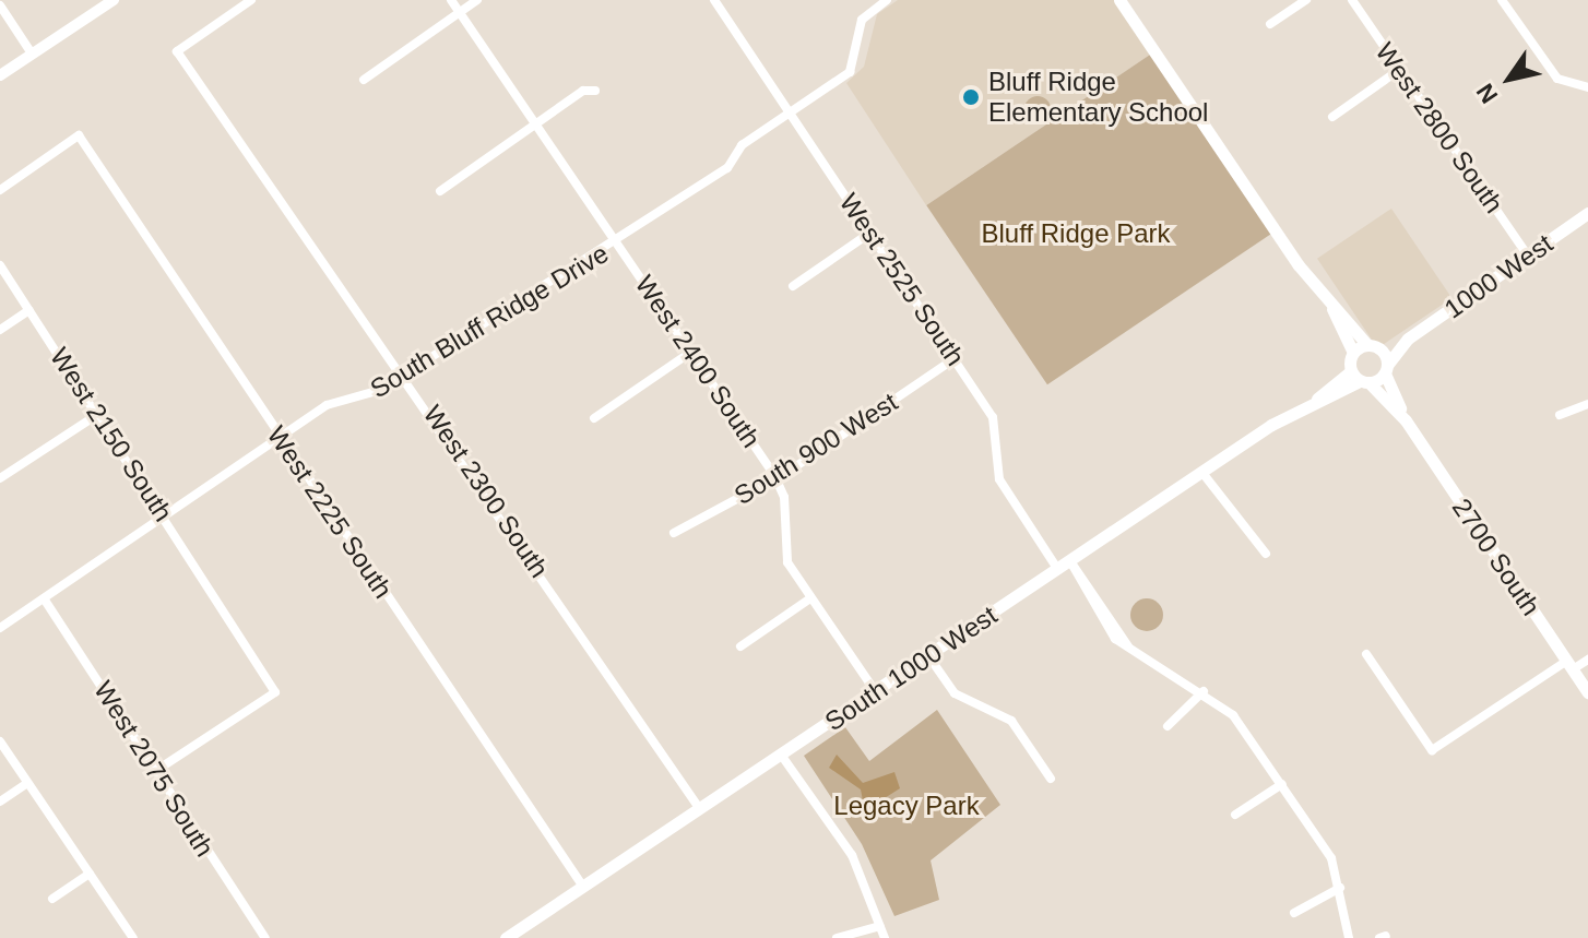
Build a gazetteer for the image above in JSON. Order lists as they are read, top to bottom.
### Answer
{
  "streets": {
    "main road": ["1000 West", "2700 South", "South 1000 West"],
    "street": [
      "West 2800 South",
      "West 2525 South",
      "South Bluff Ridge Drive",
      "West 2400 South",
      "West 2150 South",
      "South 900 West",
      "West 2300 South",
      "West 2225 South",
      "West 2075 South"
    ]
  },
  "crossings": [
    ["West 2800 South", "1000 West"],
    ["West 2525 South", "South Bluff Ridge Drive"],
    ["West 2525 South", "South 900 West"],
    ["West 2525 South", "South 1000 West"],
    ["South Bluff Ridge Drive", "West 2400 South"],
    ["South Bluff Ridge Drive", "West 2150 South"],
    ["South Bluff Ridge Drive", "West 2300 South"],
    ["South Bluff Ridge Drive", "West 2225 South"],
    ["South Bluff Ridge Drive", "West 2075 South"],
    ["West 2400 South", "South 900 West"],
    ["West 2400 South", "South 1000 West"],
    ["West 2150 South", "West 2075 South"],
    ["West 2300 South", "South 1000 West"],
    ["West 2225 South", "South 1000 West"]
  ],
  "parks": ["Bluff Ridge Park", "Legacy Park"],
  "places": ["Bluff Ridge Elementary School"],
  "north": "bottom left"
}
